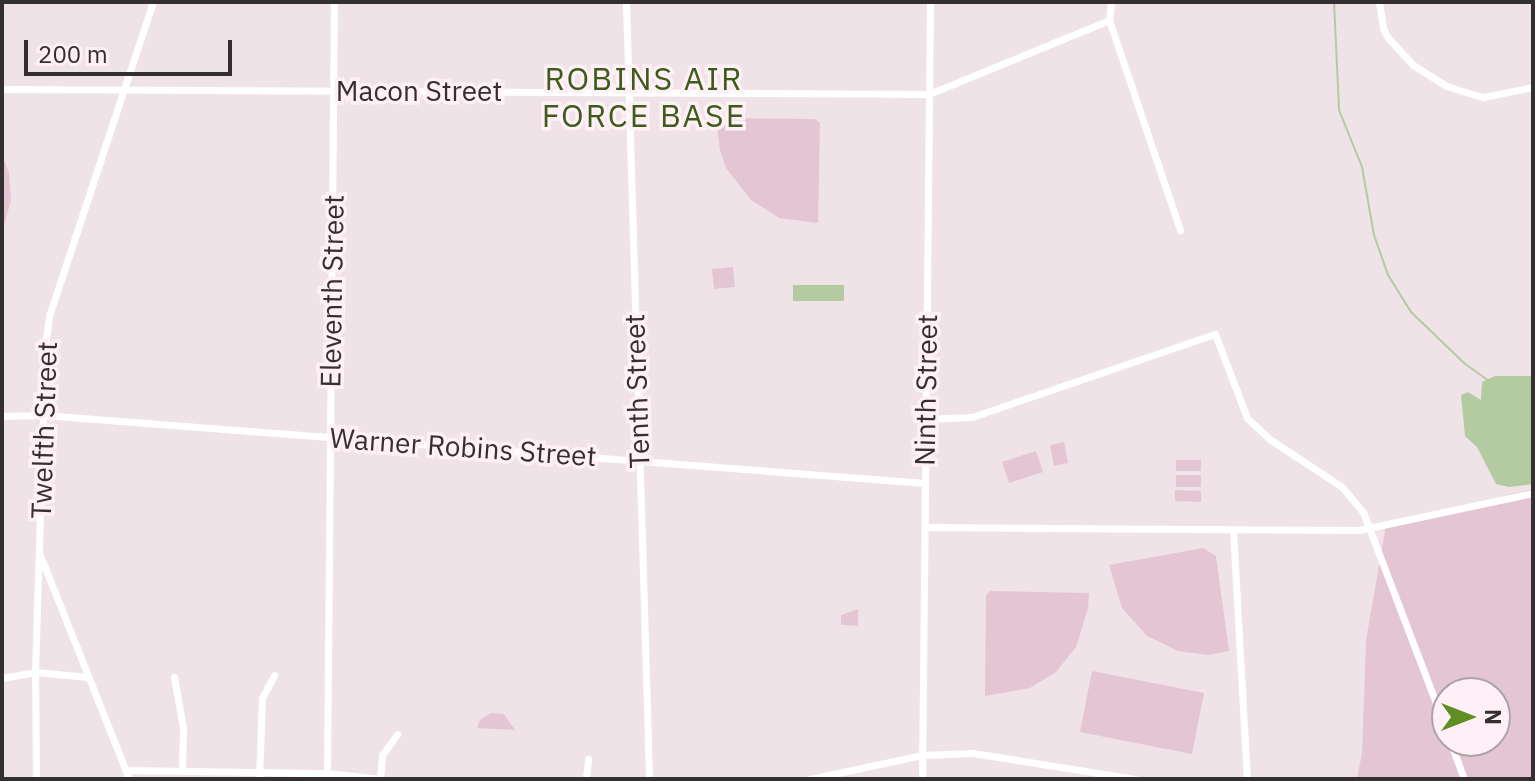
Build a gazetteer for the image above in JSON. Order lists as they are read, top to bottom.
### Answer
{
  "streets": {
    "street": [
      "Macon Street",
      "Eleventh Street",
      "Ninth Street",
      "Tenth Street",
      "Twelfth Street",
      "Warner Robins Street"
    ]
  },
  "crossings": [
    ["Macon Street", "Eleventh Street"],
    ["Macon Street", "Ninth Street"],
    ["Macon Street", "Tenth Street"],
    ["Macon Street", "Twelfth Street"],
    ["Eleventh Street", "Warner Robins Street"],
    ["Ninth Street", "Warner Robins Street"],
    ["Tenth Street", "Warner Robins Street"],
    ["Twelfth Street", "Warner Robins Street"]
  ],
  "districts": ["ROBINS AIR FORCE BASE"],
  "scale_bar": "200 m",
  "north": "right"
}
